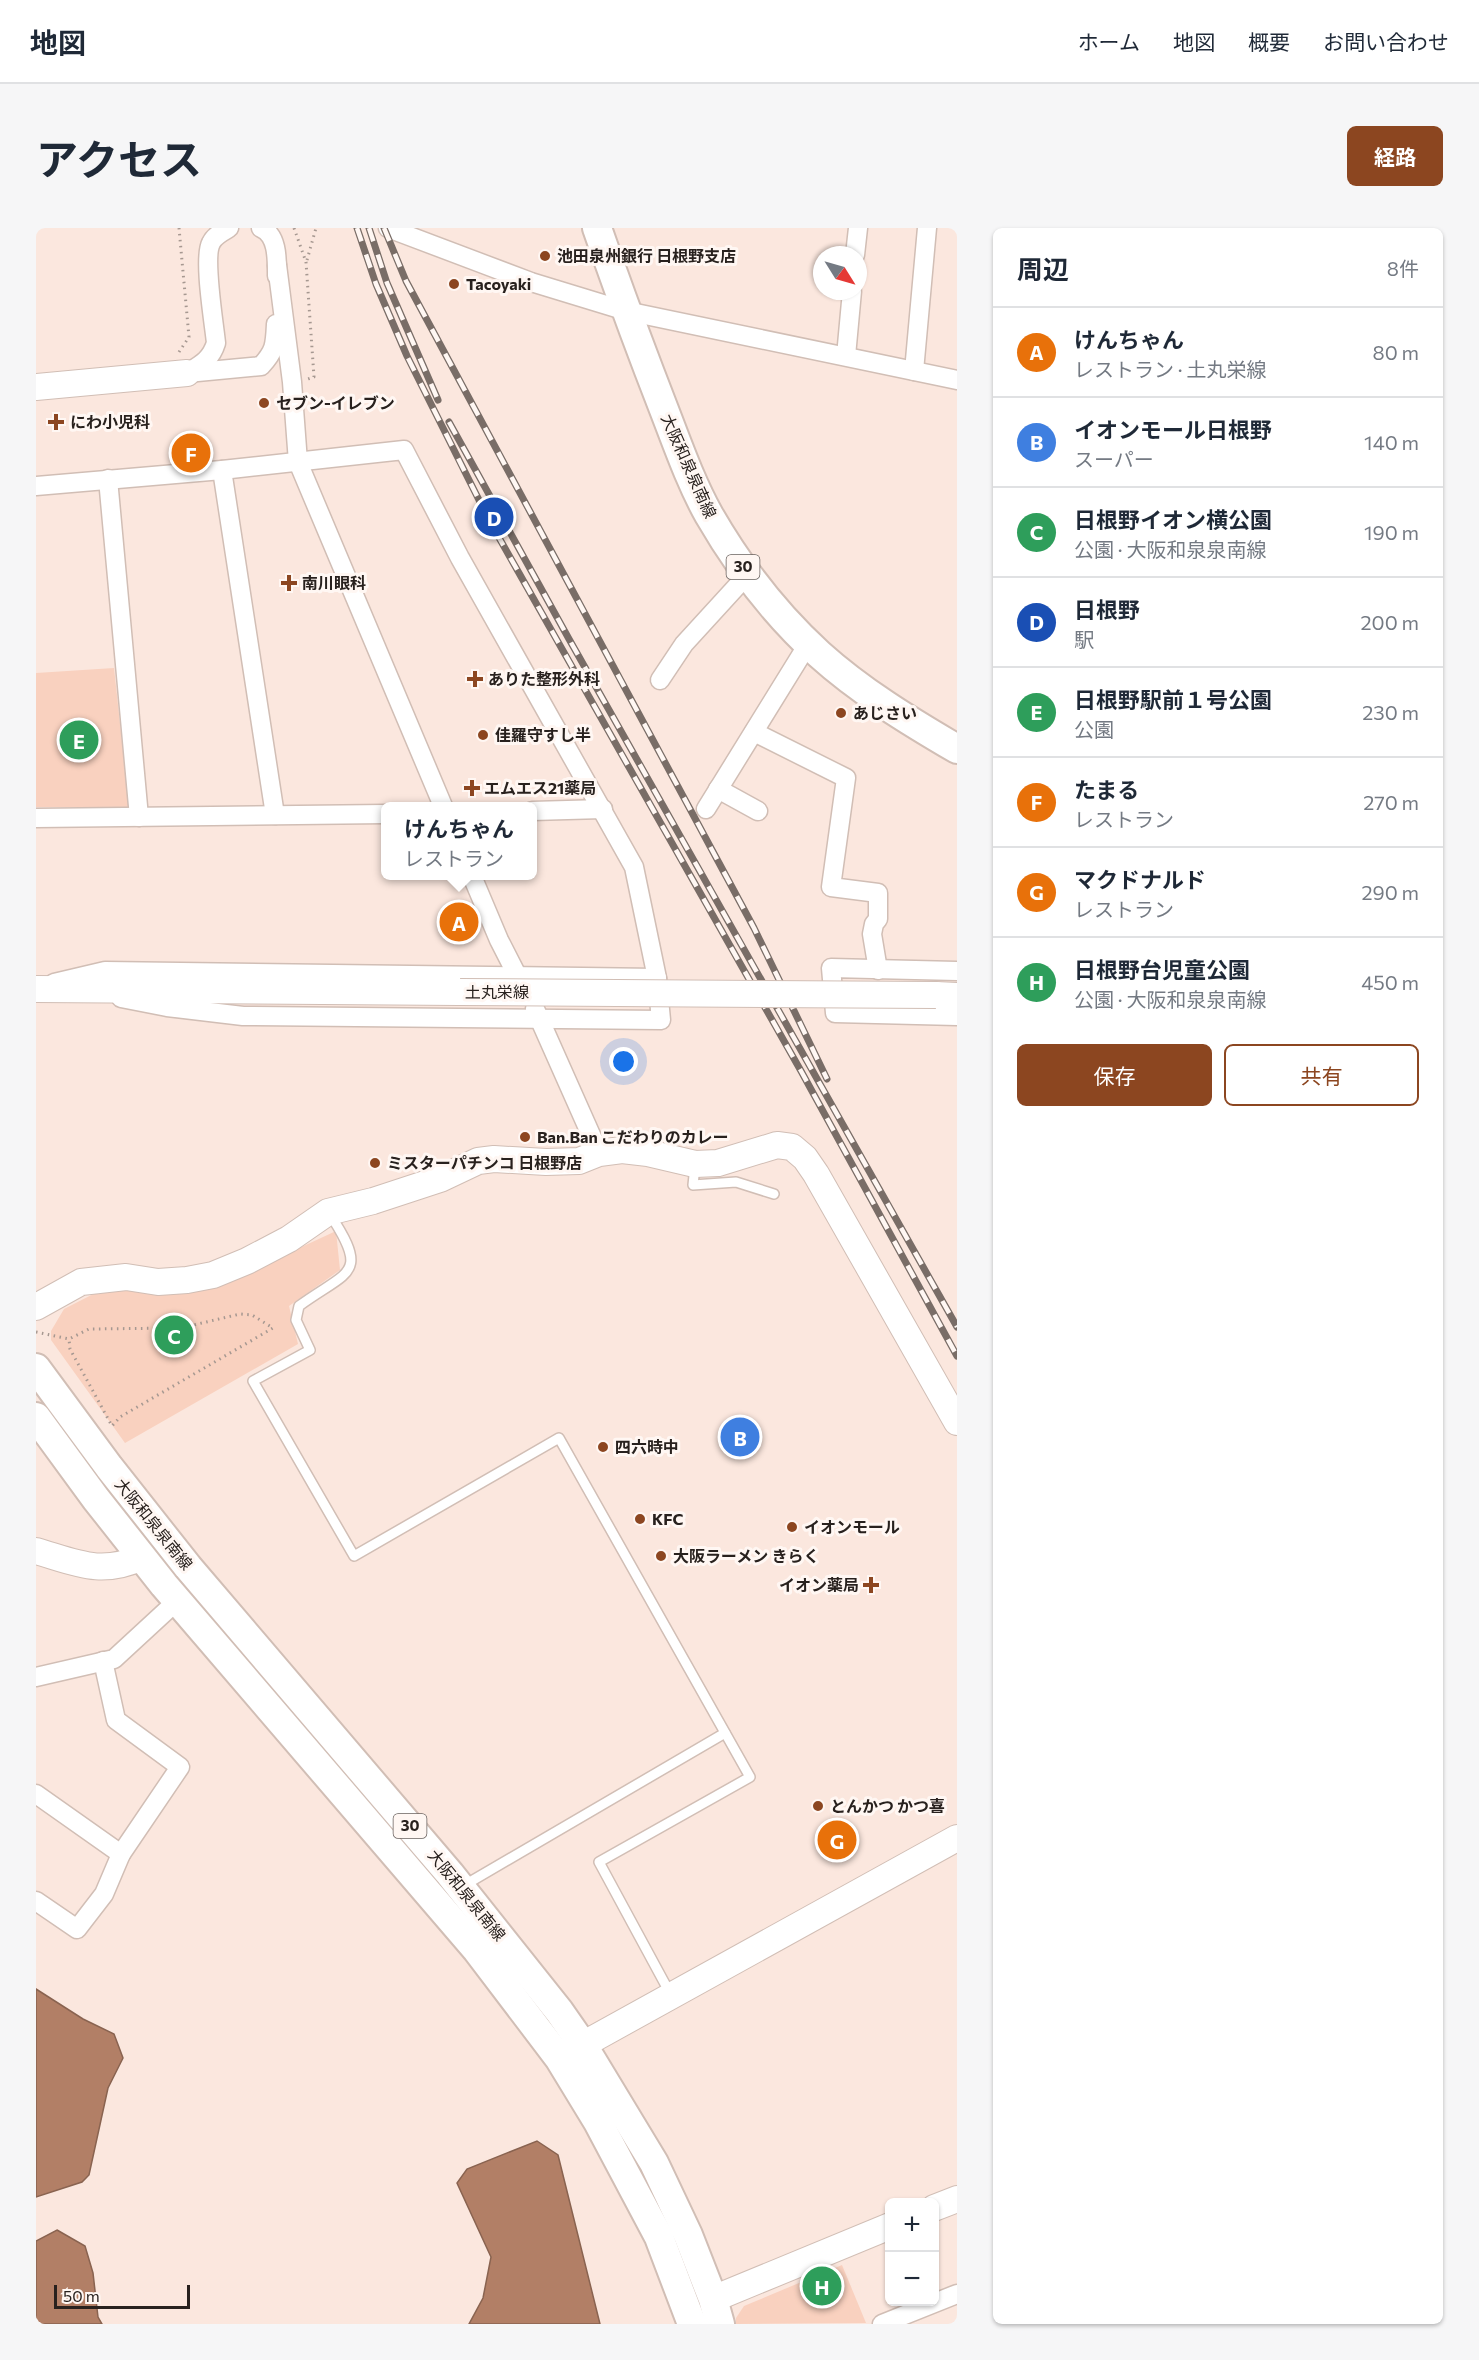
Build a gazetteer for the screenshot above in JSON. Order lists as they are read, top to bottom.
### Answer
{
  "streets": {
    "main road": ["大阪和泉泉南線", "30"],
    "street": ["土丸栄線"]
  },
  "places": {
    "other": [
      "池田泉州銀行 日根野支店",
      "Tacoyaki",
      "セブン-イレブン",
      "あじさい",
      "佳羅守すし半",
      "Ban.Ban こだわりのカレー",
      "ミスターパチンコ 日根野店",
      "四六時中",
      "KFC",
      "イオンモール",
      "大阪ラーメン きらく",
      "とんかつ かつ喜"
    ],
    "health": [
      "にわ小児科",
      "南川眼科",
      "ありた整形外科",
      "エムエス21薬局",
      "イオン薬局"
    ]
  },
  "scale_bar": "50 m",
  "north": "bottom right",
  "page": {
    "header": "地図",
    "nav": [
      "ホーム",
      "地図",
      "概要",
      "お問い合わせ"
    ],
    "title": "アクセス",
    "buttons": [
      "経路",
      ["保存", "共有"]
    ],
    "heading": ["周辺", "8件"],
    "list": [
      {
        "mark": "A",
        "name": "けんちゃん",
        "note": "レストラン · 土丸栄線",
        "value": "80 m"
      },
      {
        "mark": "B",
        "name": "イオンモール日根野",
        "note": "スーパー",
        "value": "140 m"
      },
      {
        "mark": "C",
        "name": "日根野イオン横公園",
        "note": "公園 · 大阪和泉泉南線",
        "value": "190 m"
      },
      {
        "mark": "D",
        "name": "日根野",
        "note": "駅",
        "value": "200 m"
      },
      {
        "mark": "E",
        "name": "日根野駅前１号公園",
        "note": "公園",
        "value": "230 m"
      },
      {
        "mark": "F",
        "name": "たまる",
        "note": "レストラン",
        "value": "270 m"
      },
      {
        "mark": "G",
        "name": "マクドナルド",
        "note": "レストラン",
        "value": "290 m"
      },
      {
        "mark": "H",
        "name": "日根野台児童公園",
        "note": "公園 · 大阪和泉泉南線",
        "value": "450 m"
      }
    ],
    "pins": [
      "F",
      "D",
      "E",
      "A",
      "C",
      "B",
      "G",
      "H"
    ],
    "popup": ["けんちゃん", "レストラン"],
    "map_buttons": ["+", "−"],
    "scale": "50 m"
  }
}
